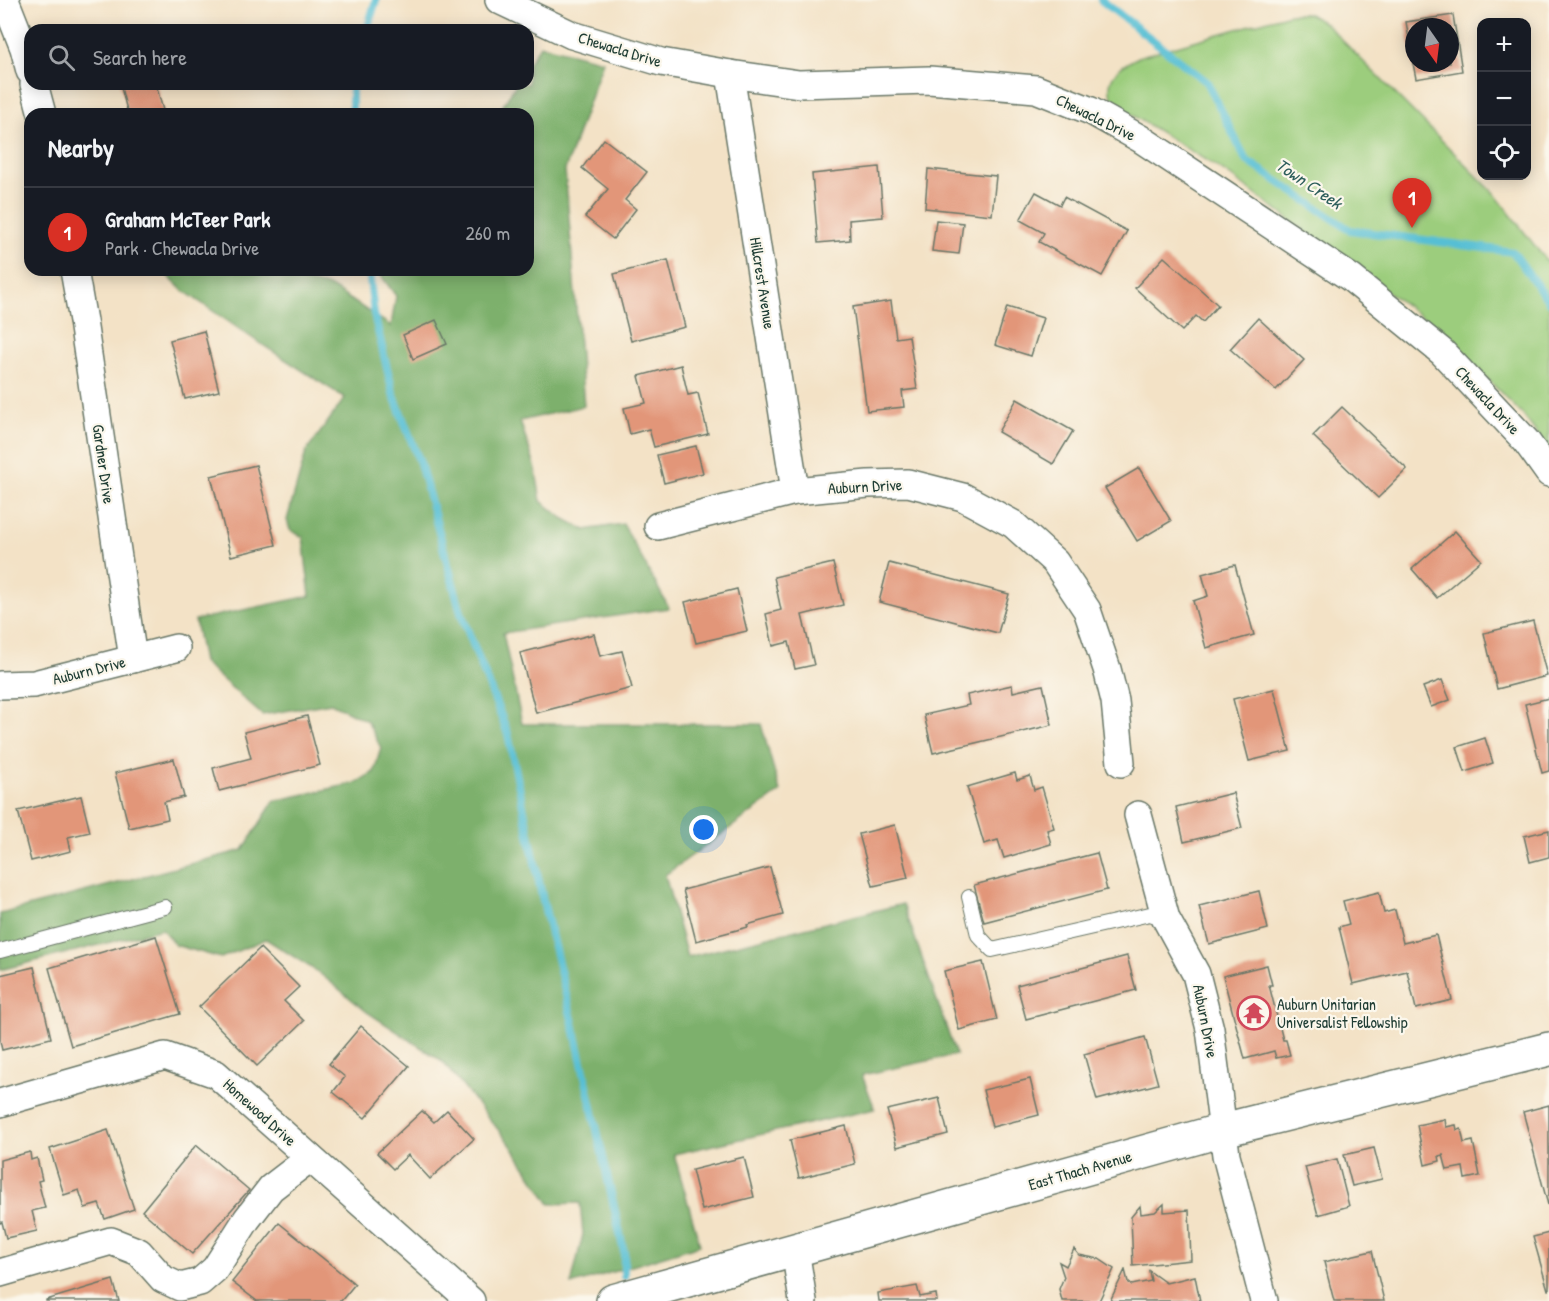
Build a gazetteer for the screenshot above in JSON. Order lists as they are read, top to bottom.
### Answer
{
  "streets": {
    "street": [
      "Chewacla Drive",
      "Hillcrest Avenue",
      "Gardner Drive",
      "Auburn Drive",
      "Homewood Drive",
      "East Thach Avenue"
    ]
  },
  "crossings": [
    ["Chewacla Drive", "Hillcrest Avenue"],
    ["Hillcrest Avenue", "Auburn Drive"],
    ["Gardner Drive", "Auburn Drive"],
    ["Auburn Drive", "East Thach Avenue"]
  ],
  "water": ["Town Creek"],
  "places": {
    "temple": ["Auburn Unitarian Universalist Fellowship"]
  },
  "north": "bottom",
  "page": {
    "map_buttons": ["+", "−"],
    "search": "Search here",
    "heading": "Nearby",
    "pins": "1",
    "list": [
      {
        "mark": "1",
        "name": "Graham McTeer Park",
        "note": "Park · Chewacla Drive",
        "value": "260 m"
      }
    ]
  }
}
